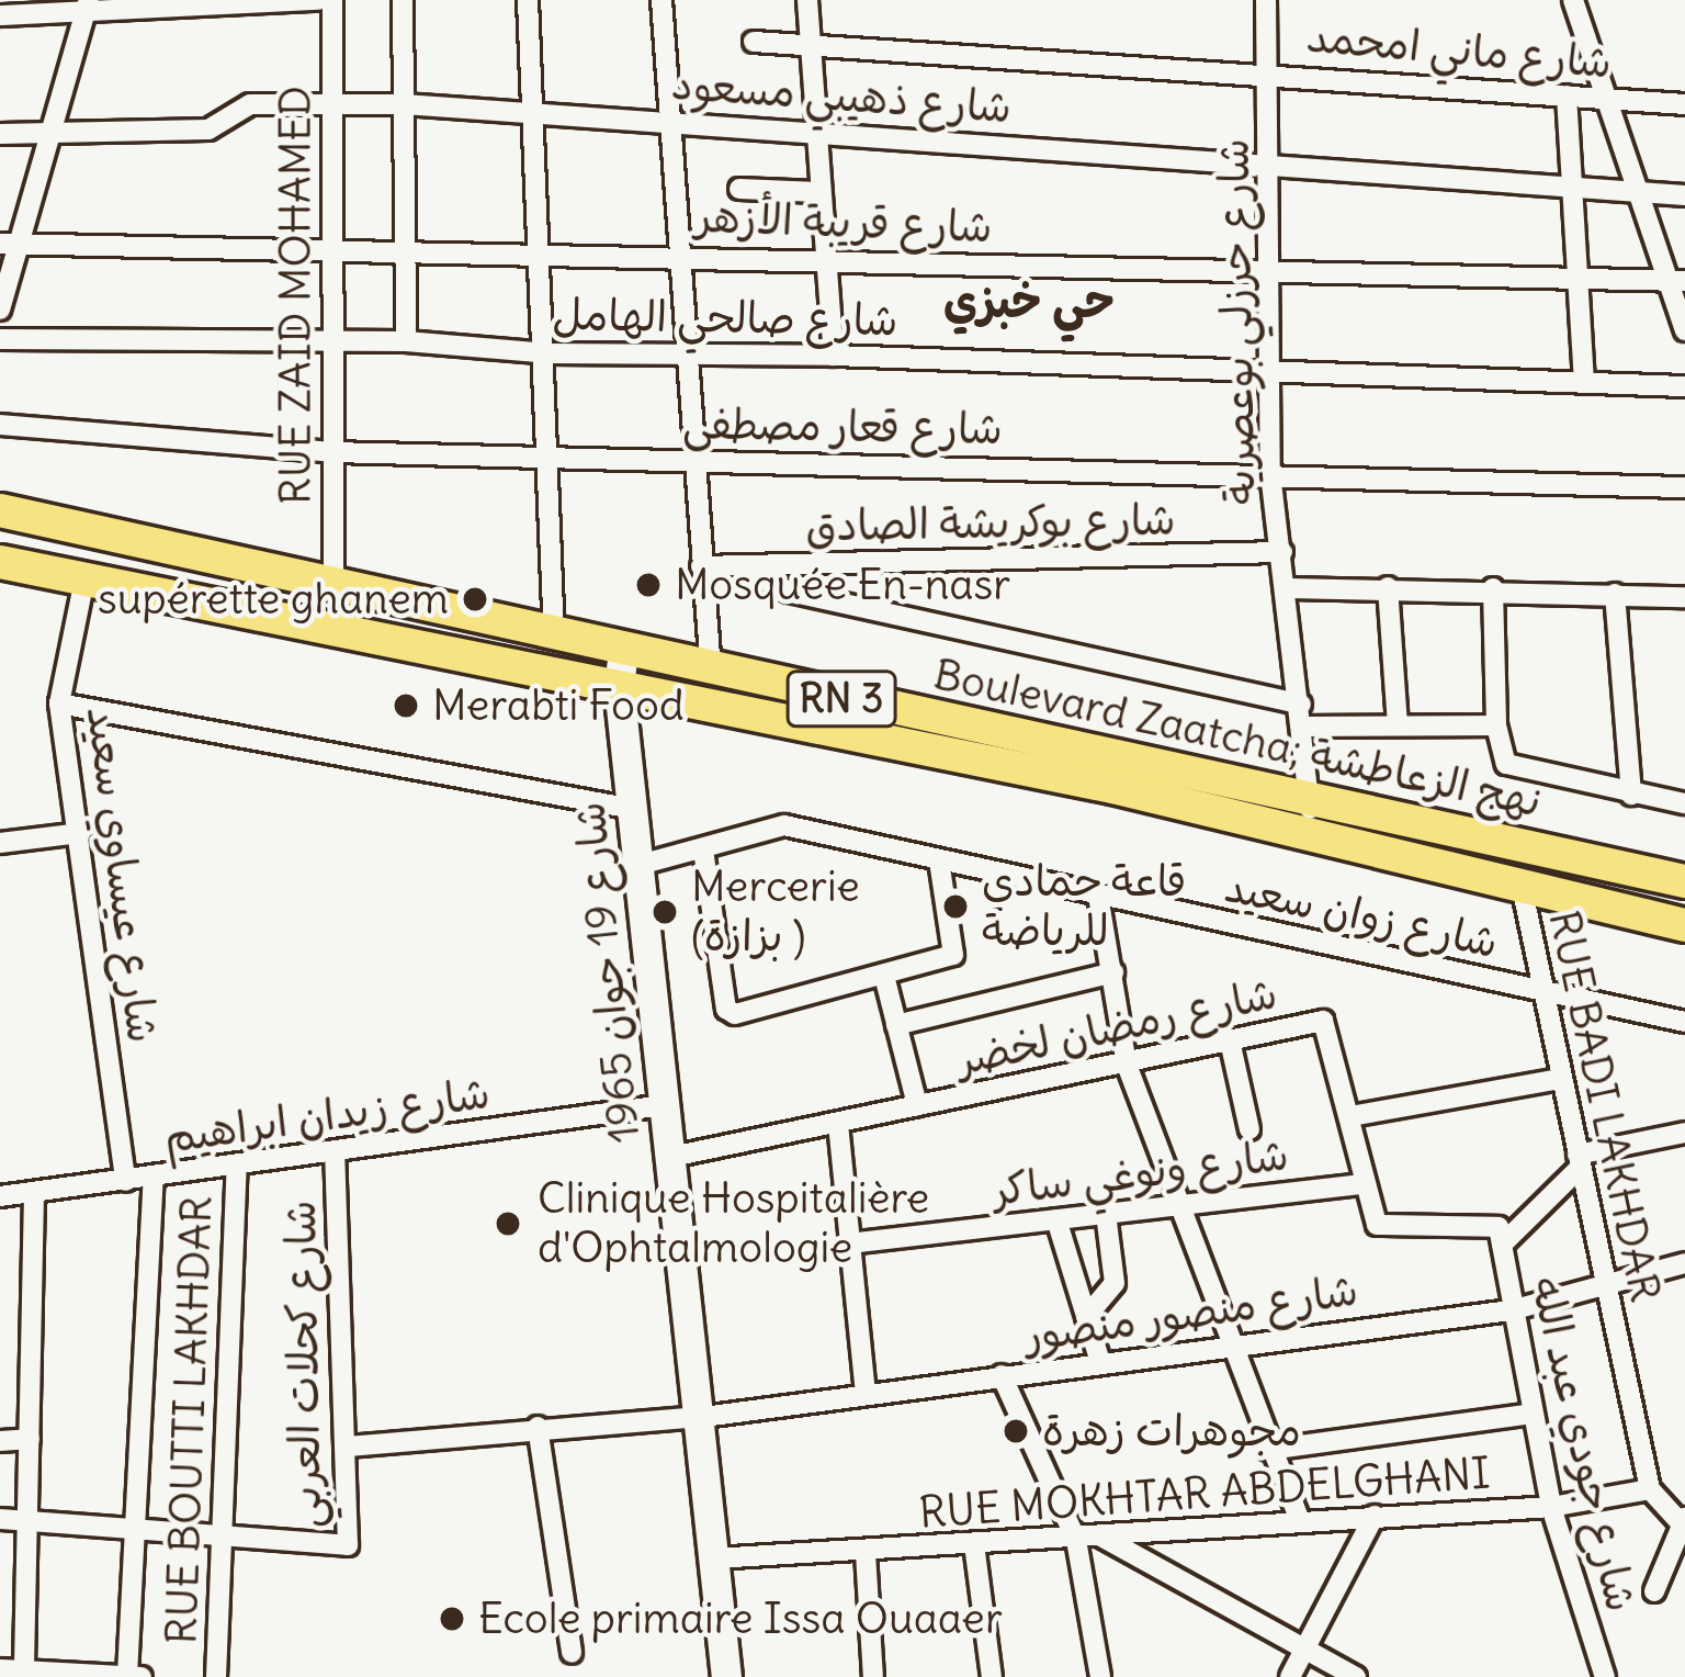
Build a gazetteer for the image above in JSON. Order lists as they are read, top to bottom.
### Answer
{
  "streets": {
    "main road": ["RN 3", "Boulevard Zaatcha; نهج الزعاطشة"],
    "street": [
      "شارع ماني امحمد",
      "شارع ذهيبي مسعود",
      "شارع قريبة الأزهر",
      "RUE ZAID MOHAMED",
      "شارع صالحي الهامل",
      "شارع حرزلي بوعصرية",
      "شارع قعار مصطفى",
      "شارع بوكريشة الصادق",
      "شارع عيساوي سعيد",
      "شارع زوان سعيد",
      "شارع 19 جوان 1965",
      "شارع رمضان لخضر",
      "RUE BADI LAKHDAR",
      "شارع زيدان ابراهيم",
      "شارع ونوغي ساكر",
      "شارع منصور منصور",
      "شارع كحلات العربي",
      "RUE BOUTTI LAKHDAR",
      "شارع جودي عبد الله",
      "RUE MOKHTAR ABDELGHANI"
    ]
  },
  "crossings": [
    ["شارع ماني امحمد", "شارع حرزلي بوعصرية"],
    ["شارع ذهيبي مسعود", "RUE ZAID MOHAMED"],
    ["شارع ذهيبي مسعود", "شارع حرزلي بوعصرية"],
    ["شارع قريبة الأزهر", "RUE ZAID MOHAMED"],
    ["شارع قريبة الأزهر", "شارع حرزلي بوعصرية"],
    ["RUE ZAID MOHAMED", "شارع صالحي الهامل"],
    ["RUE ZAID MOHAMED", "شارع قعار مصطفى"],
    ["RUE ZAID MOHAMED", "Boulevard Zaatcha; نهج الزعاطشة"],
    ["شارع صالحي الهامل", "شارع حرزلي بوعصرية"],
    ["شارع حرزلي بوعصرية", "شارع قعار مصطفى"],
    ["شارع حرزلي بوعصرية", "شارع بوكريشة الصادق"],
    ["شارع حرزلي بوعصرية", "Boulevard Zaatcha; نهج الزعاطشة"],
    ["Boulevard Zaatcha; نهج الزعاطشة", "شارع عيساوي سعيد"],
    ["Boulevard Zaatcha; نهج الزعاطشة", "شارع 19 جوان 1965"],
    ["Boulevard Zaatcha; نهج الزعاطشة", "RUE BADI LAKHDAR"],
    ["شارع عيساوي سعيد", "شارع زيدان ابراهيم"],
    ["شارع زوان سعيد", "شارع 19 جوان 1965"],
    ["شارع زوان سعيد", "RUE BADI LAKHDAR"],
    ["شارع 19 جوان 1965", "شارع رمضان لخضر"],
    ["شارع 19 جوان 1965", "شارع زيدان ابراهيم"],
    ["شارع 19 جوان 1965", "شارع منصور منصور"],
    ["شارع 19 جوان 1965", "RUE MOKHTAR ABDELGHANI"],
    ["شارع رمضان لخضر", "شارع ونوغي ساكر"],
    ["شارع رمضان لخضر", "شارع جودي عبد الله"],
    ["RUE BADI LAKHDAR", "شارع منصور منصور"],
    ["RUE BADI LAKHDAR", "RUE MOKHTAR ABDELGHANI"],
    ["شارع زيدان ابراهيم", "شارع كحلات العربي"],
    ["شارع زيدان ابراهيم", "RUE BOUTTI LAKHDAR"],
    ["شارع منصور منصور", "شارع جودي عبد الله"],
    ["شارع كحلات العربي", "RUE BOUTTI LAKHDAR"],
    ["شارع جودي عبد الله", "RUE MOKHTAR ABDELGHANI"]
  ],
  "districts": ["حي خبزي"],
  "places": [
    "Mosquée En-nasr",
    "supérette ghanem",
    "Merabti Food",
    "قاعة حمادي للرياضة",
    "Mercerie (بزازة )",
    "Clinique Hospitalière d'Ophtalmologie",
    "مجوهرات زهرة",
    "Ecole primaire Issa Ouaaer"
  ]
}
